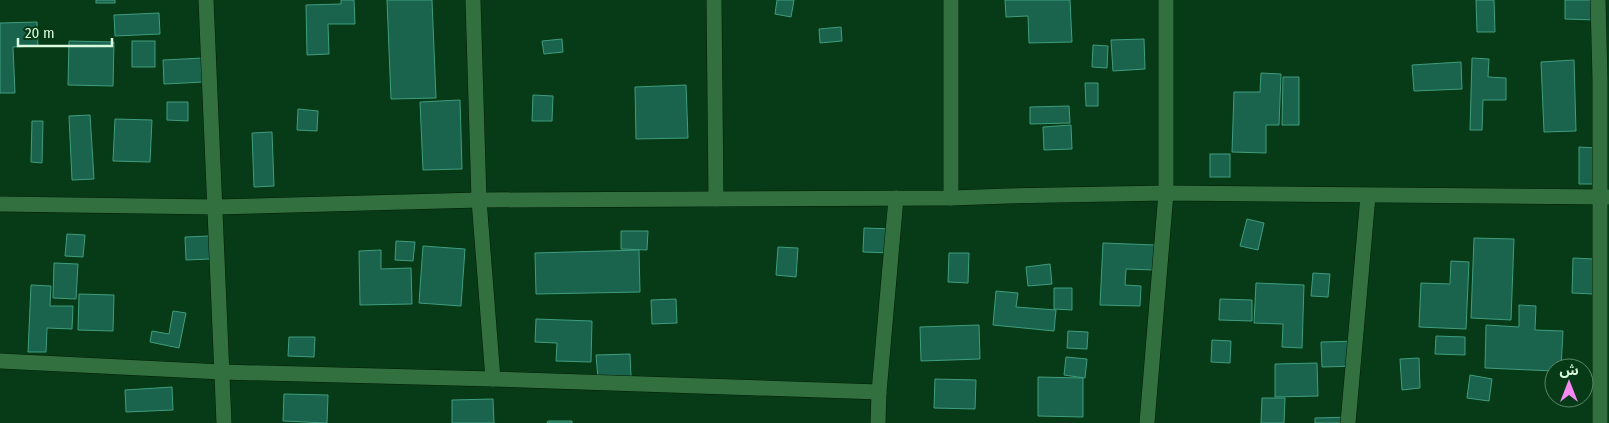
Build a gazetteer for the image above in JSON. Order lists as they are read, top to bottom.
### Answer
{
  "scale_bar": "20 m",
  "north": "top"
}
